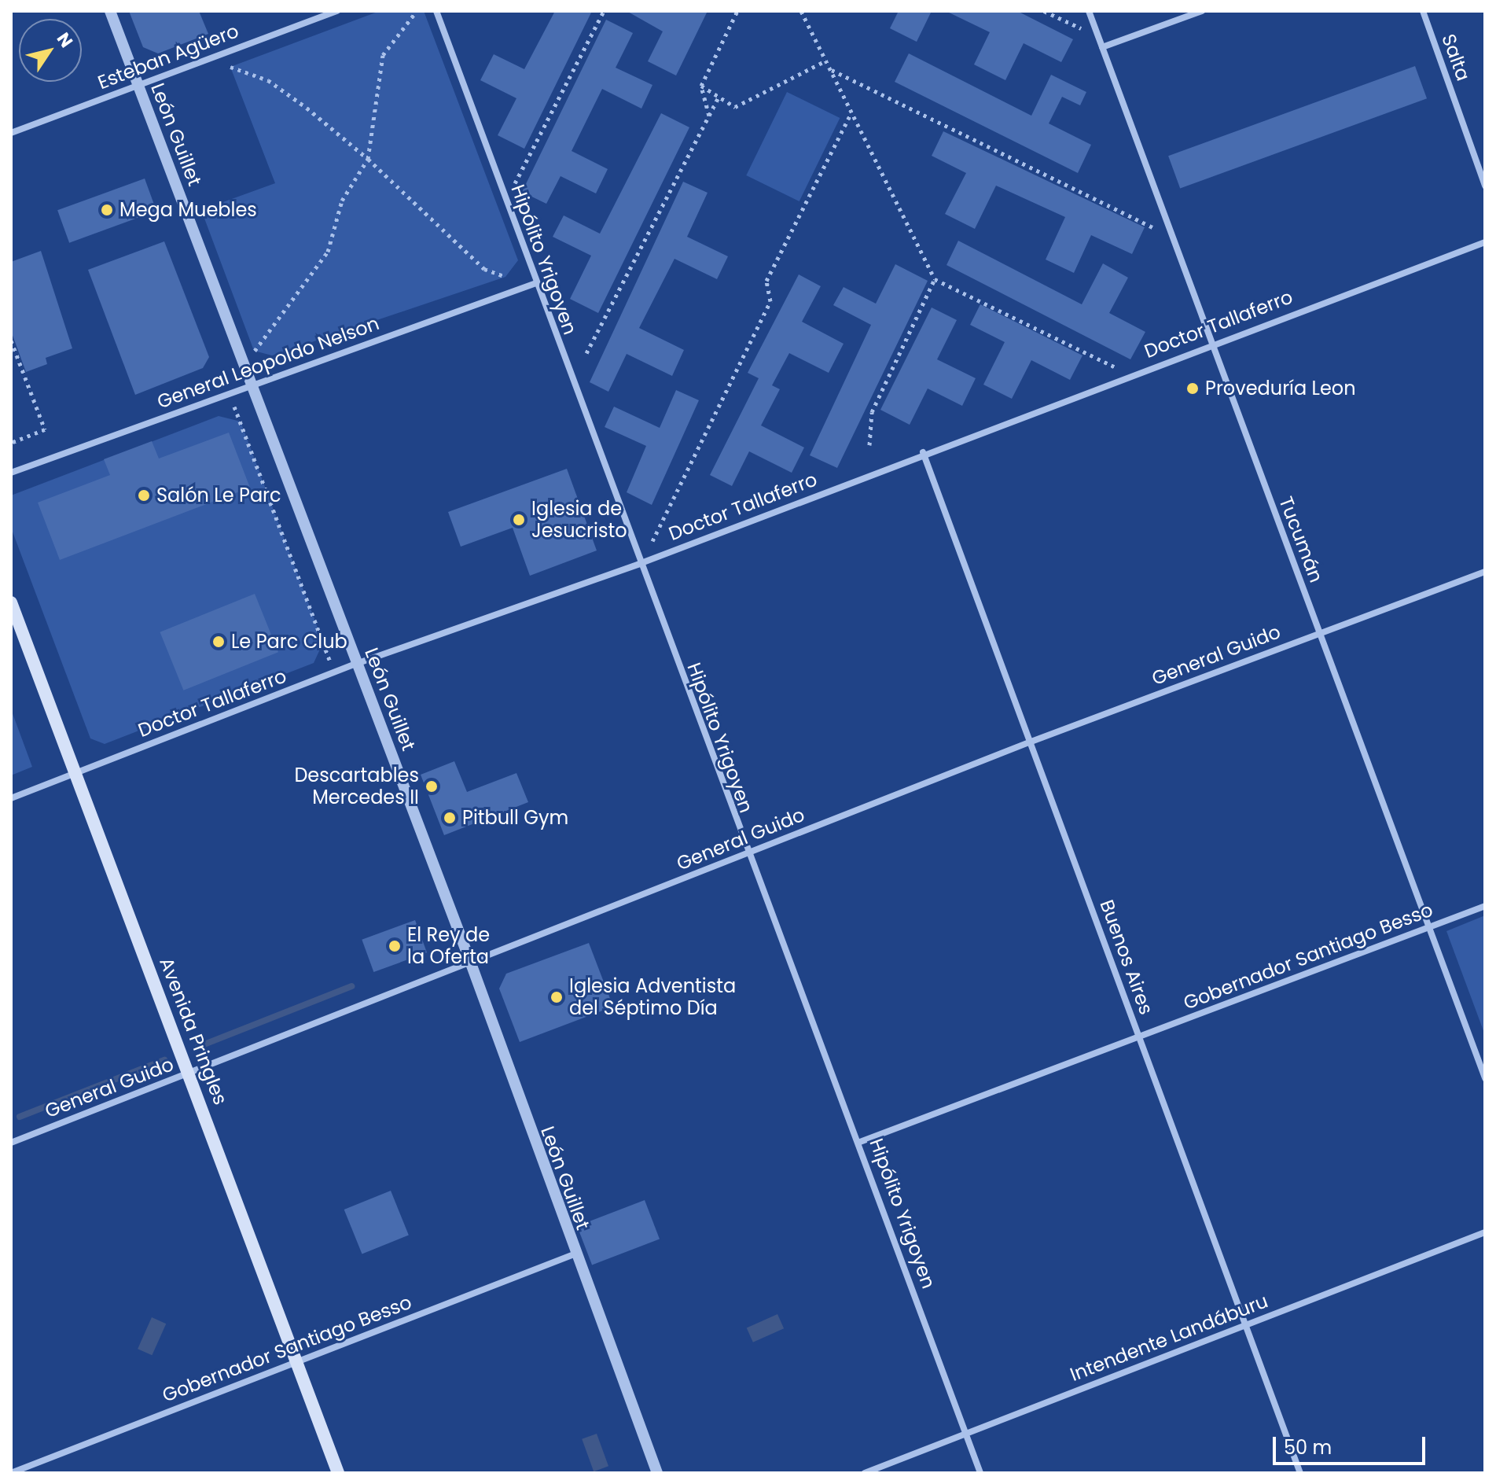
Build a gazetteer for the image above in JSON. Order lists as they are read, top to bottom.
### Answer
{
  "streets": {
    "main road": ["Avenida Pringles"],
    "street": [
      "Esteban Agüero",
      "Salta",
      "León Guillet",
      "Hipólito Yrigoyen",
      "Doctor Tallaferro",
      "General Leopoldo Nelson",
      "Tucumán",
      "General Guido",
      "Gobernador Santiago Besso",
      "Buenos Aires",
      "Intendente Landáburu"
    ]
  },
  "crossings": [
    ["Esteban Agüero", "León Guillet"],
    ["León Guillet", "Doctor Tallaferro"],
    ["León Guillet", "General Leopoldo Nelson"],
    ["León Guillet", "General Guido"],
    ["León Guillet", "Gobernador Santiago Besso"],
    ["Hipólito Yrigoyen", "Doctor Tallaferro"],
    ["Hipólito Yrigoyen", "General Leopoldo Nelson"],
    ["Hipólito Yrigoyen", "General Guido"],
    ["Hipólito Yrigoyen", "Gobernador Santiago Besso"],
    ["Hipólito Yrigoyen", "Intendente Landáburu"],
    ["Doctor Tallaferro", "Tucumán"],
    ["Doctor Tallaferro", "Buenos Aires"],
    ["Doctor Tallaferro", "Avenida Pringles"],
    ["Tucumán", "General Guido"],
    ["Tucumán", "Gobernador Santiago Besso"],
    ["General Guido", "Buenos Aires"],
    ["General Guido", "Avenida Pringles"],
    ["Gobernador Santiago Besso", "Buenos Aires"],
    ["Gobernador Santiago Besso", "Avenida Pringles"],
    ["Buenos Aires", "Intendente Landáburu"]
  ],
  "places": [
    "Mega Muebles",
    "Proveduría Leon",
    "Salón Le Parc",
    "Iglesia de Jesucristo",
    "Le Parc Club",
    "Descartables Mercedes II",
    "Pitbull Gym",
    "El Rey de la Oferta",
    "Iglesia Adventista del Séptimo Día"
  ],
  "scale_bar": "50 m",
  "north": "top right"
}
